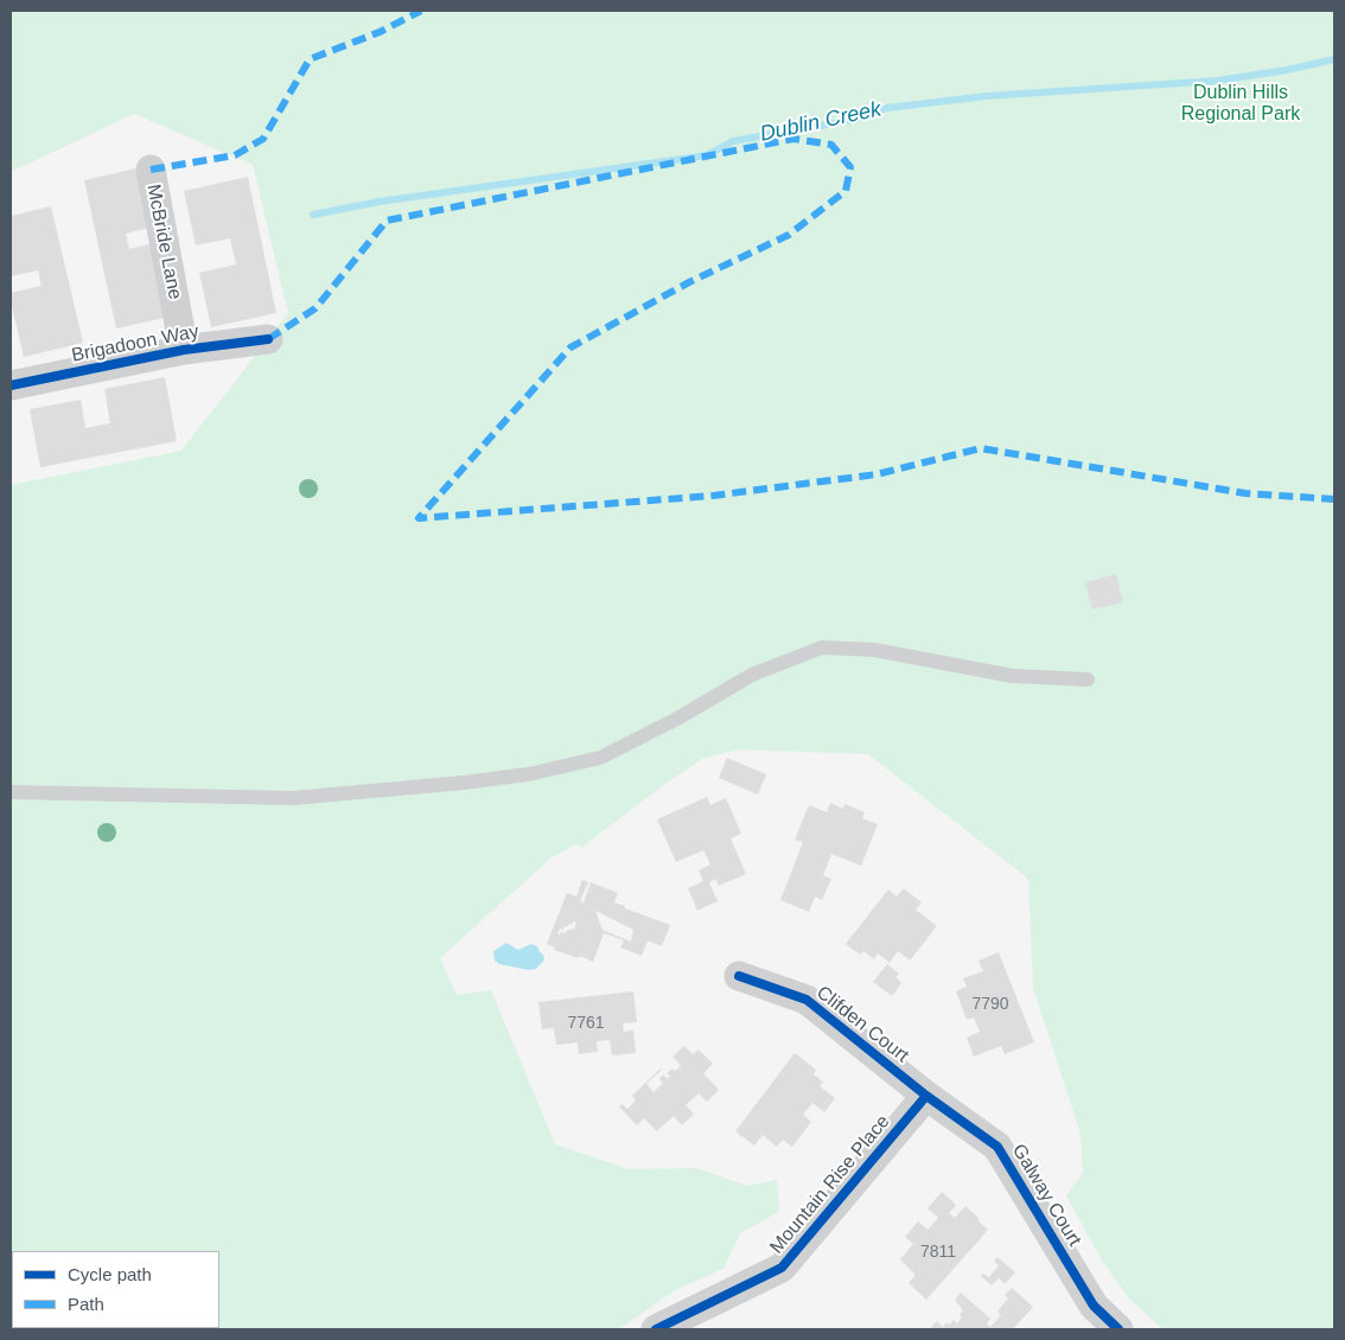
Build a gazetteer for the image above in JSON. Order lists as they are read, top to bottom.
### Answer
{
  "streets": {
    "street": [
      "McBride Lane",
      "Brigadoon Way",
      "Clifden Court",
      "Mountain Rise Place",
      "Galway Court"
    ]
  },
  "crossings": [
    ["McBride Lane", "Brigadoon Way"],
    ["Clifden Court", "Mountain Rise Place"],
    ["Clifden Court", "Galway Court"],
    ["Mountain Rise Place", "Galway Court"]
  ],
  "water": ["Dublin Creek"],
  "parks": ["Dublin Hills Regional Park"],
  "house_numbers": ["7790", "7761", "7811"],
  "legend": ["Cycle path", "Path"]
}
